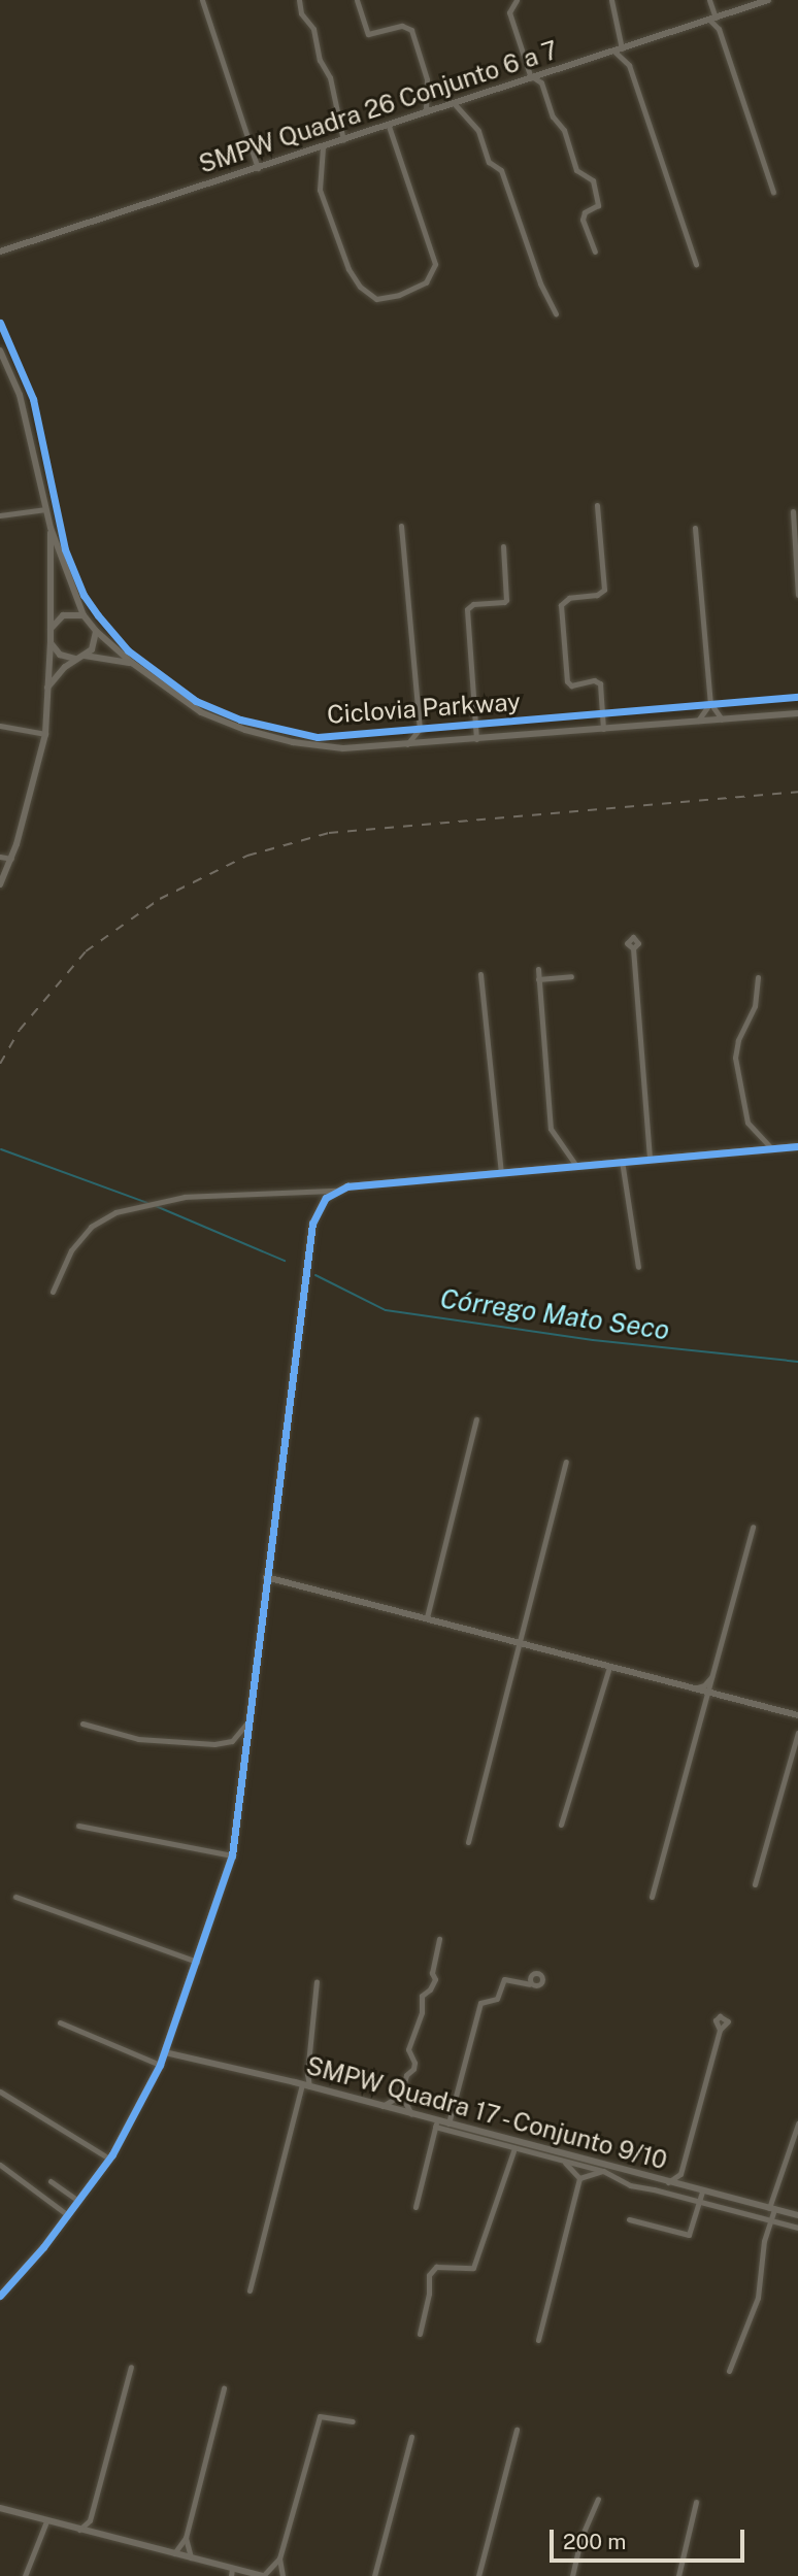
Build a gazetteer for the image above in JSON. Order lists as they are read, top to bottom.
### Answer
{
  "streets": {
    "street": ["SMPW Quadra 26 Conjunto 6 a 7", "SMPW Quadra 17 - Conjunto 9/10"],
    "cycle path": ["Ciclovia Parkway"]
  },
  "water": ["Córrego Mato Seco"],
  "scale_bar": "200 m"
}
